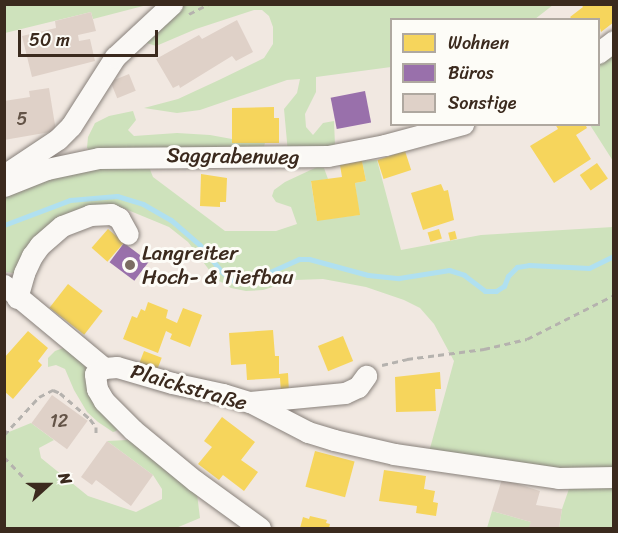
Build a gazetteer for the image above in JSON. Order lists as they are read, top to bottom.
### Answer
{
  "streets": {
    "street": ["Saggrabenweg", "Plaickstraße"]
  },
  "places": ["Langreiter Hoch- & Tiefbau"],
  "house_numbers": ["5", "12"],
  "legend": ["Wohnen", "Büros", "Sonstige"],
  "scale_bar": "50 m",
  "north": "right"
}
